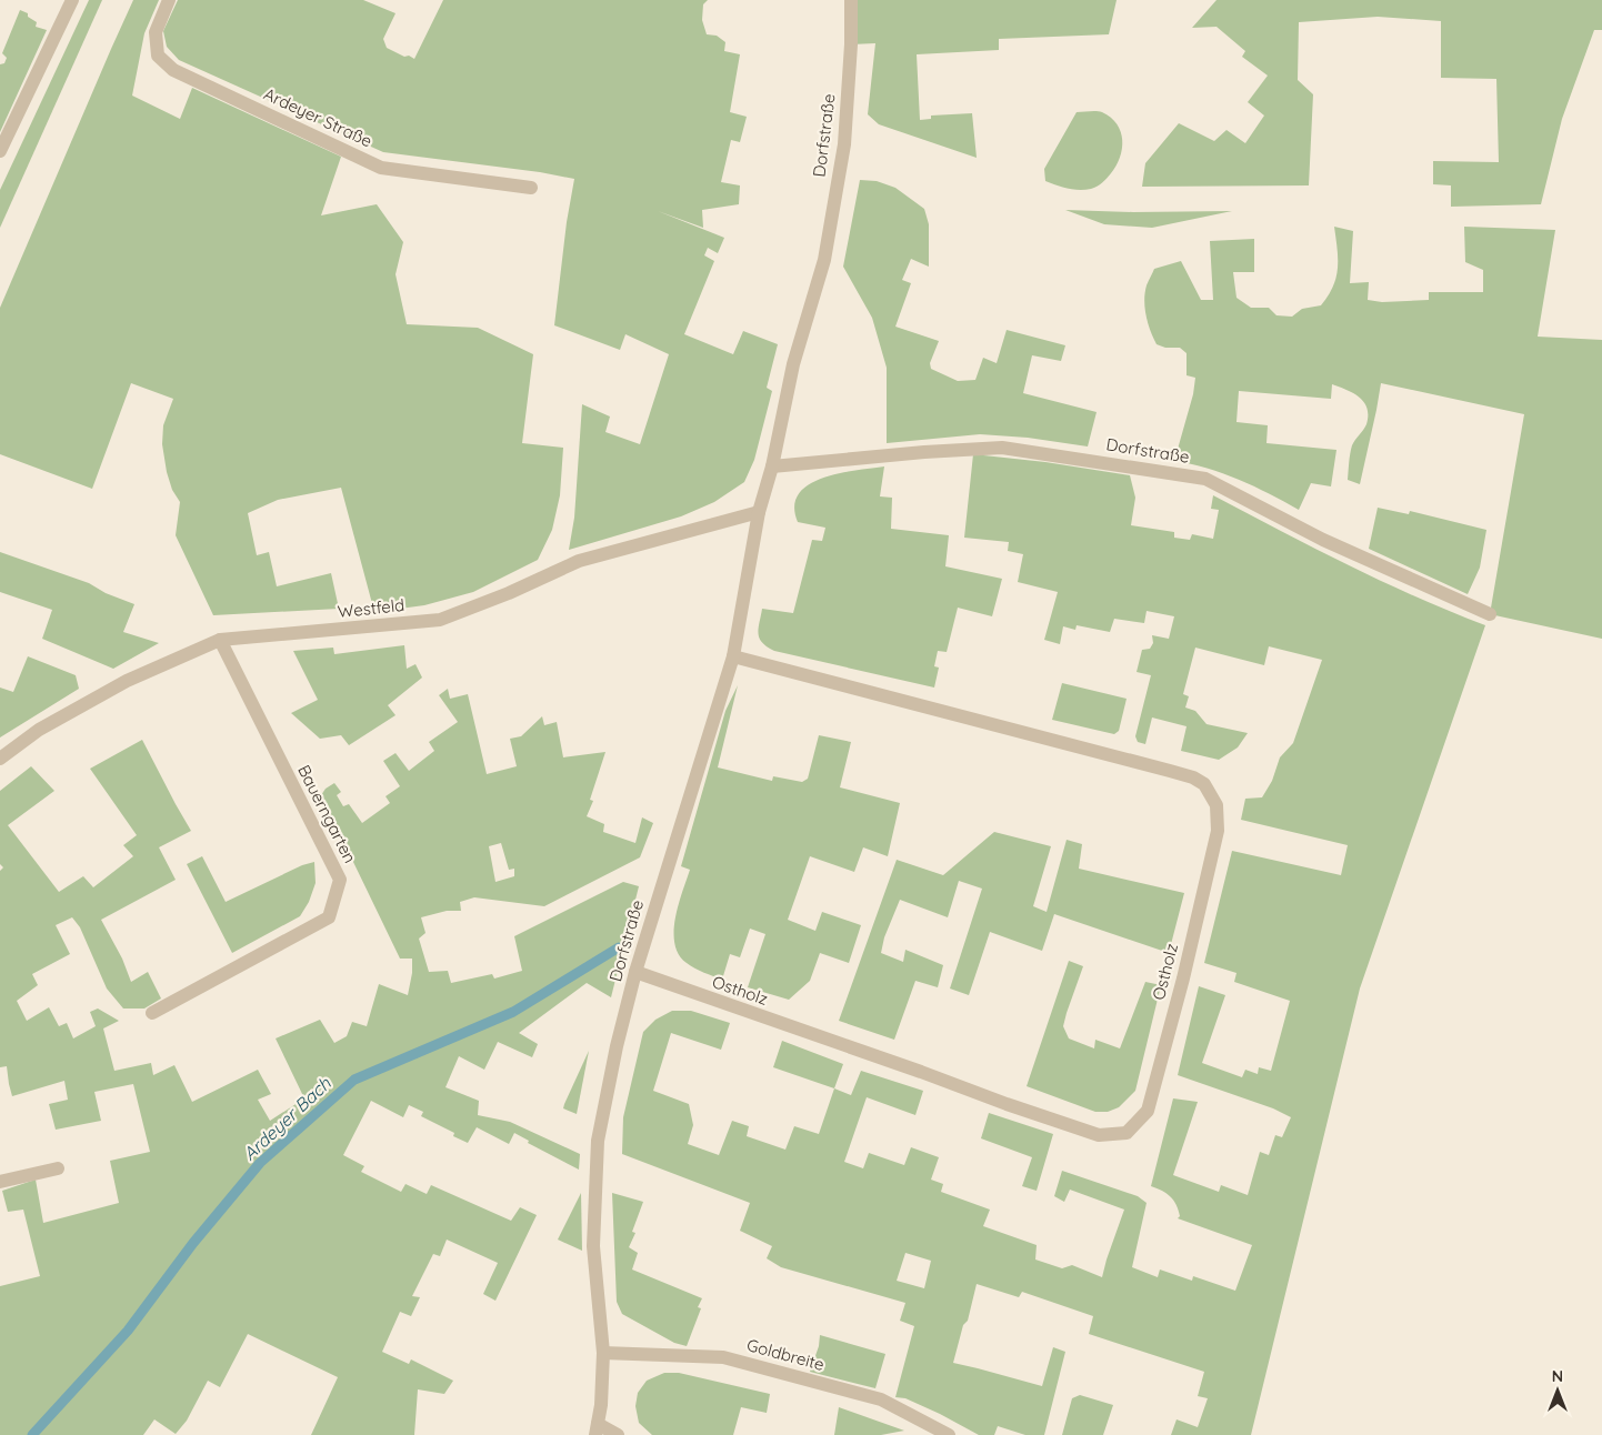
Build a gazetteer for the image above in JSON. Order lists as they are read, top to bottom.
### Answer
{
  "streets": {
    "street": [
      "Ardeyer Straße",
      "Dorfstraße",
      "Westfeld",
      "Bauerngarten",
      "Ostholz",
      "Goldbreite"
    ]
  },
  "crossings": [
    ["Dorfstraße", "Westfeld"],
    ["Dorfstraße", "Ostholz"],
    ["Dorfstraße", "Goldbreite"],
    ["Westfeld", "Bauerngarten"]
  ],
  "water": ["Ardeyer Bach"],
  "north": "top"
}
